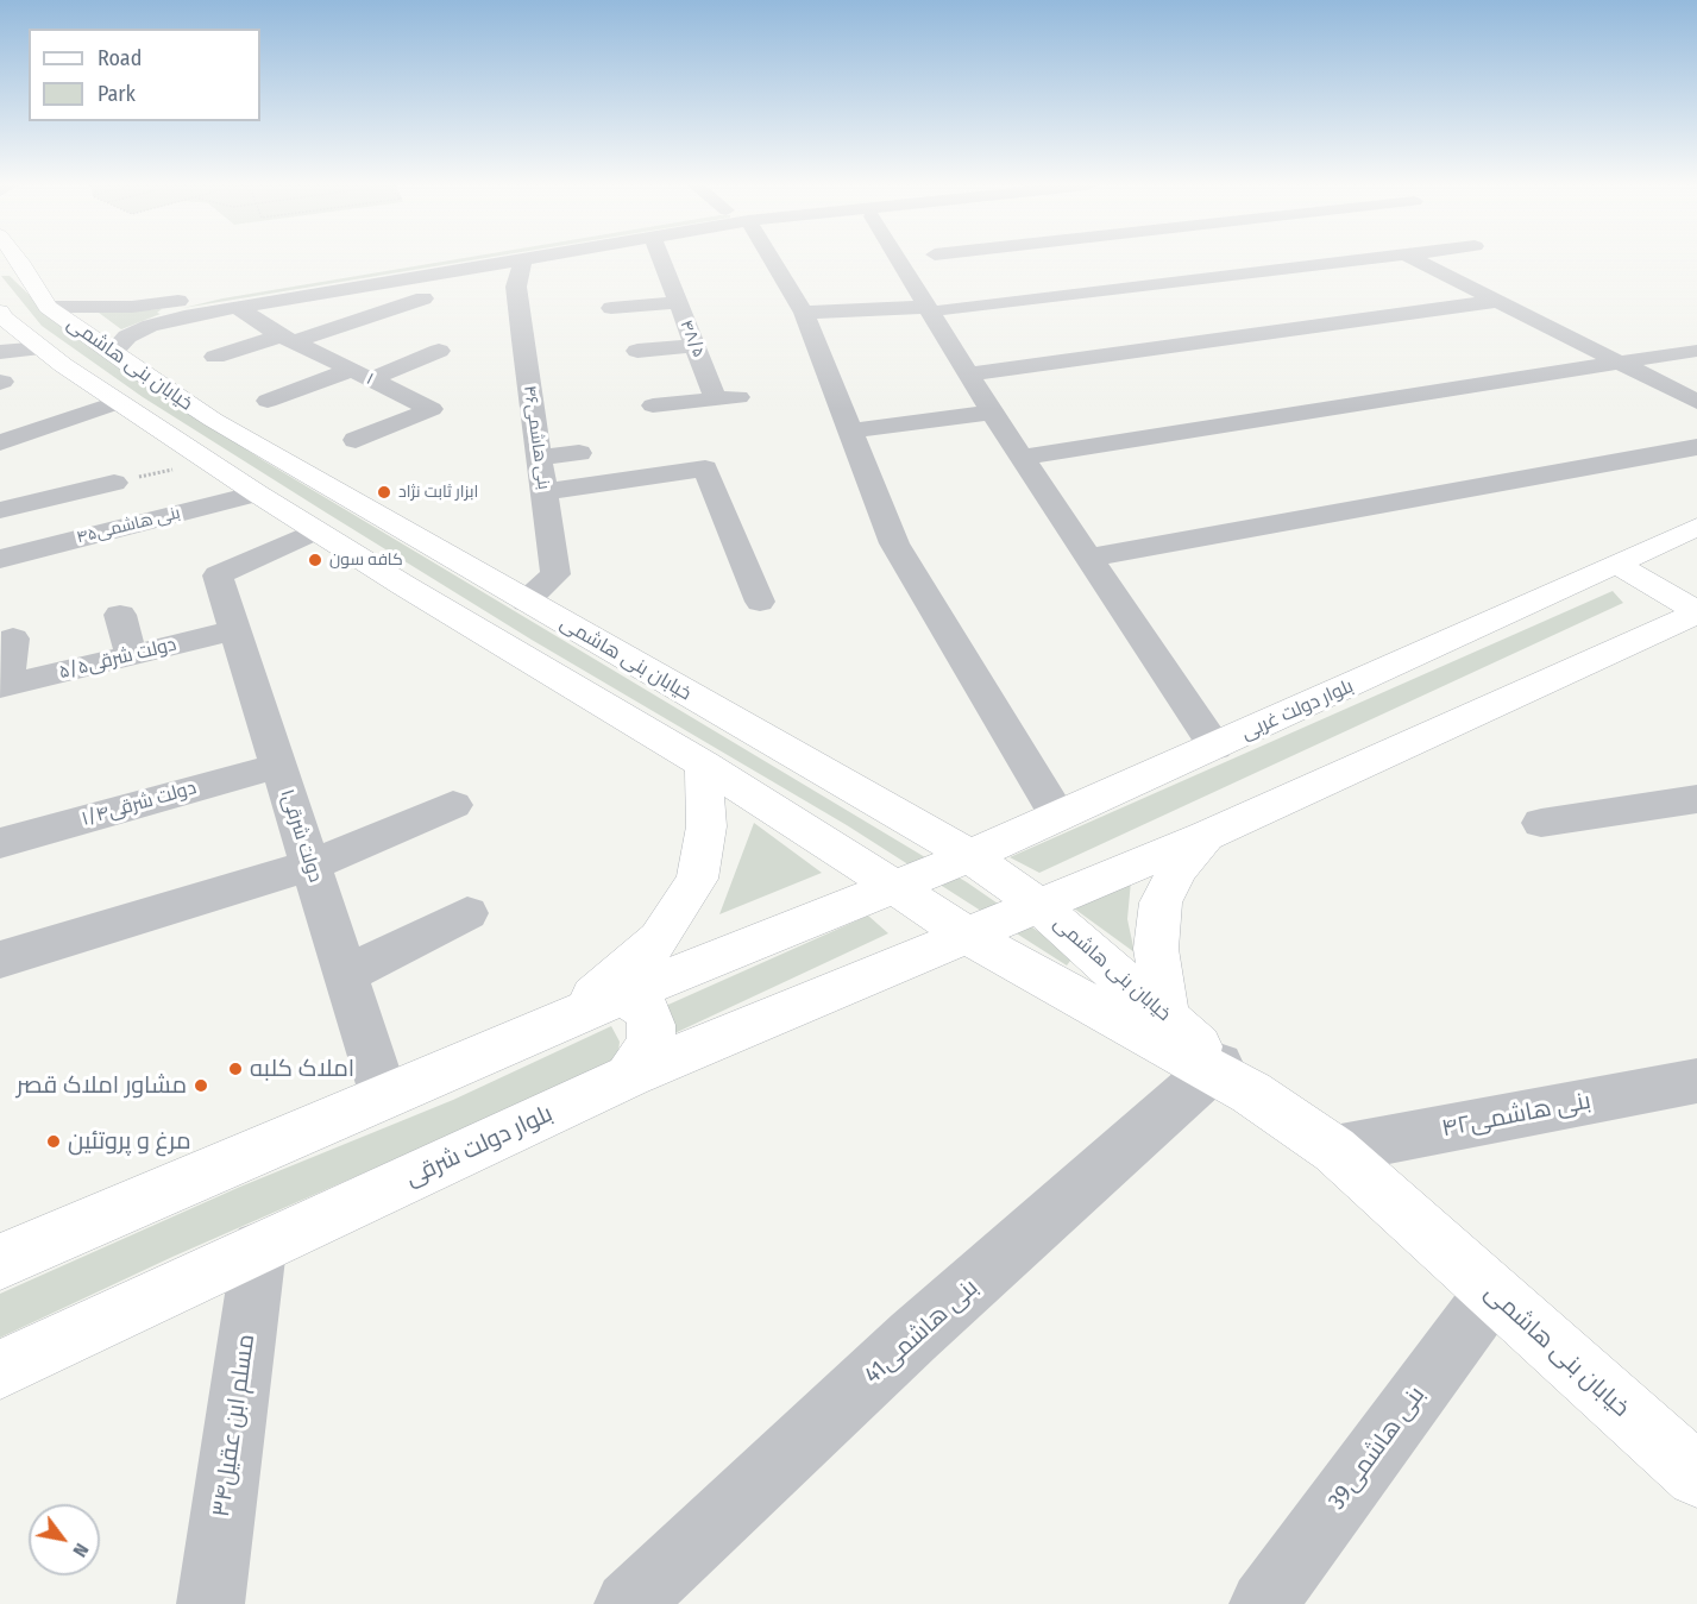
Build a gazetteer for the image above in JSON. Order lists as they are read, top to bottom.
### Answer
{
  "streets": {
    "main road": ["خیابان بنی هاشمی", "بلوار دولت غربی", "بلوار دولت شرقی"],
    "street": [
      "۴۸/۵",
      "۱",
      "بنی هاشمی۴۶",
      "بنی هاشمی۴۵",
      "۵/۵دولت شرقی",
      "۱/۴دولت شرقی",
      "۱دولت شرقی",
      "بنی هاشمی۴۲",
      "بنی هاشمی41",
      "مسلم ابن عقیل۳۴",
      "بنی هاشمی39"
    ]
  },
  "crossings": [
    ["خیابان بنی هاشمی", "بنی هاشمی۴۶"],
    ["خیابان بنی هاشمی", "بنی هاشمی۴۵"],
    ["خیابان بنی هاشمی", "بلوار دولت غربی"],
    ["خیابان بنی هاشمی", "۱دولت شرقی"],
    ["خیابان بنی هاشمی", "بنی هاشمی۴۲"],
    ["خیابان بنی هاشمی", "بلوار دولت شرقی"],
    ["خیابان بنی هاشمی", "بنی هاشمی41"],
    ["خیابان بنی هاشمی", "بنی هاشمی39"],
    ["۵/۵دولت شرقی", "۱دولت شرقی"],
    ["۱/۴دولت شرقی", "۱دولت شرقی"],
    ["بلوار دولت شرقی", "مسلم ابن عقیل۳۴"]
  ],
  "places": [
    "ابزار ثابت نژاد",
    "کافه سون",
    "املاک کلبه",
    "مشاور املاک قصر",
    "مرغ و پروتئین"
  ],
  "legend": ["Road", "Park"],
  "north": "bottom right"
}
